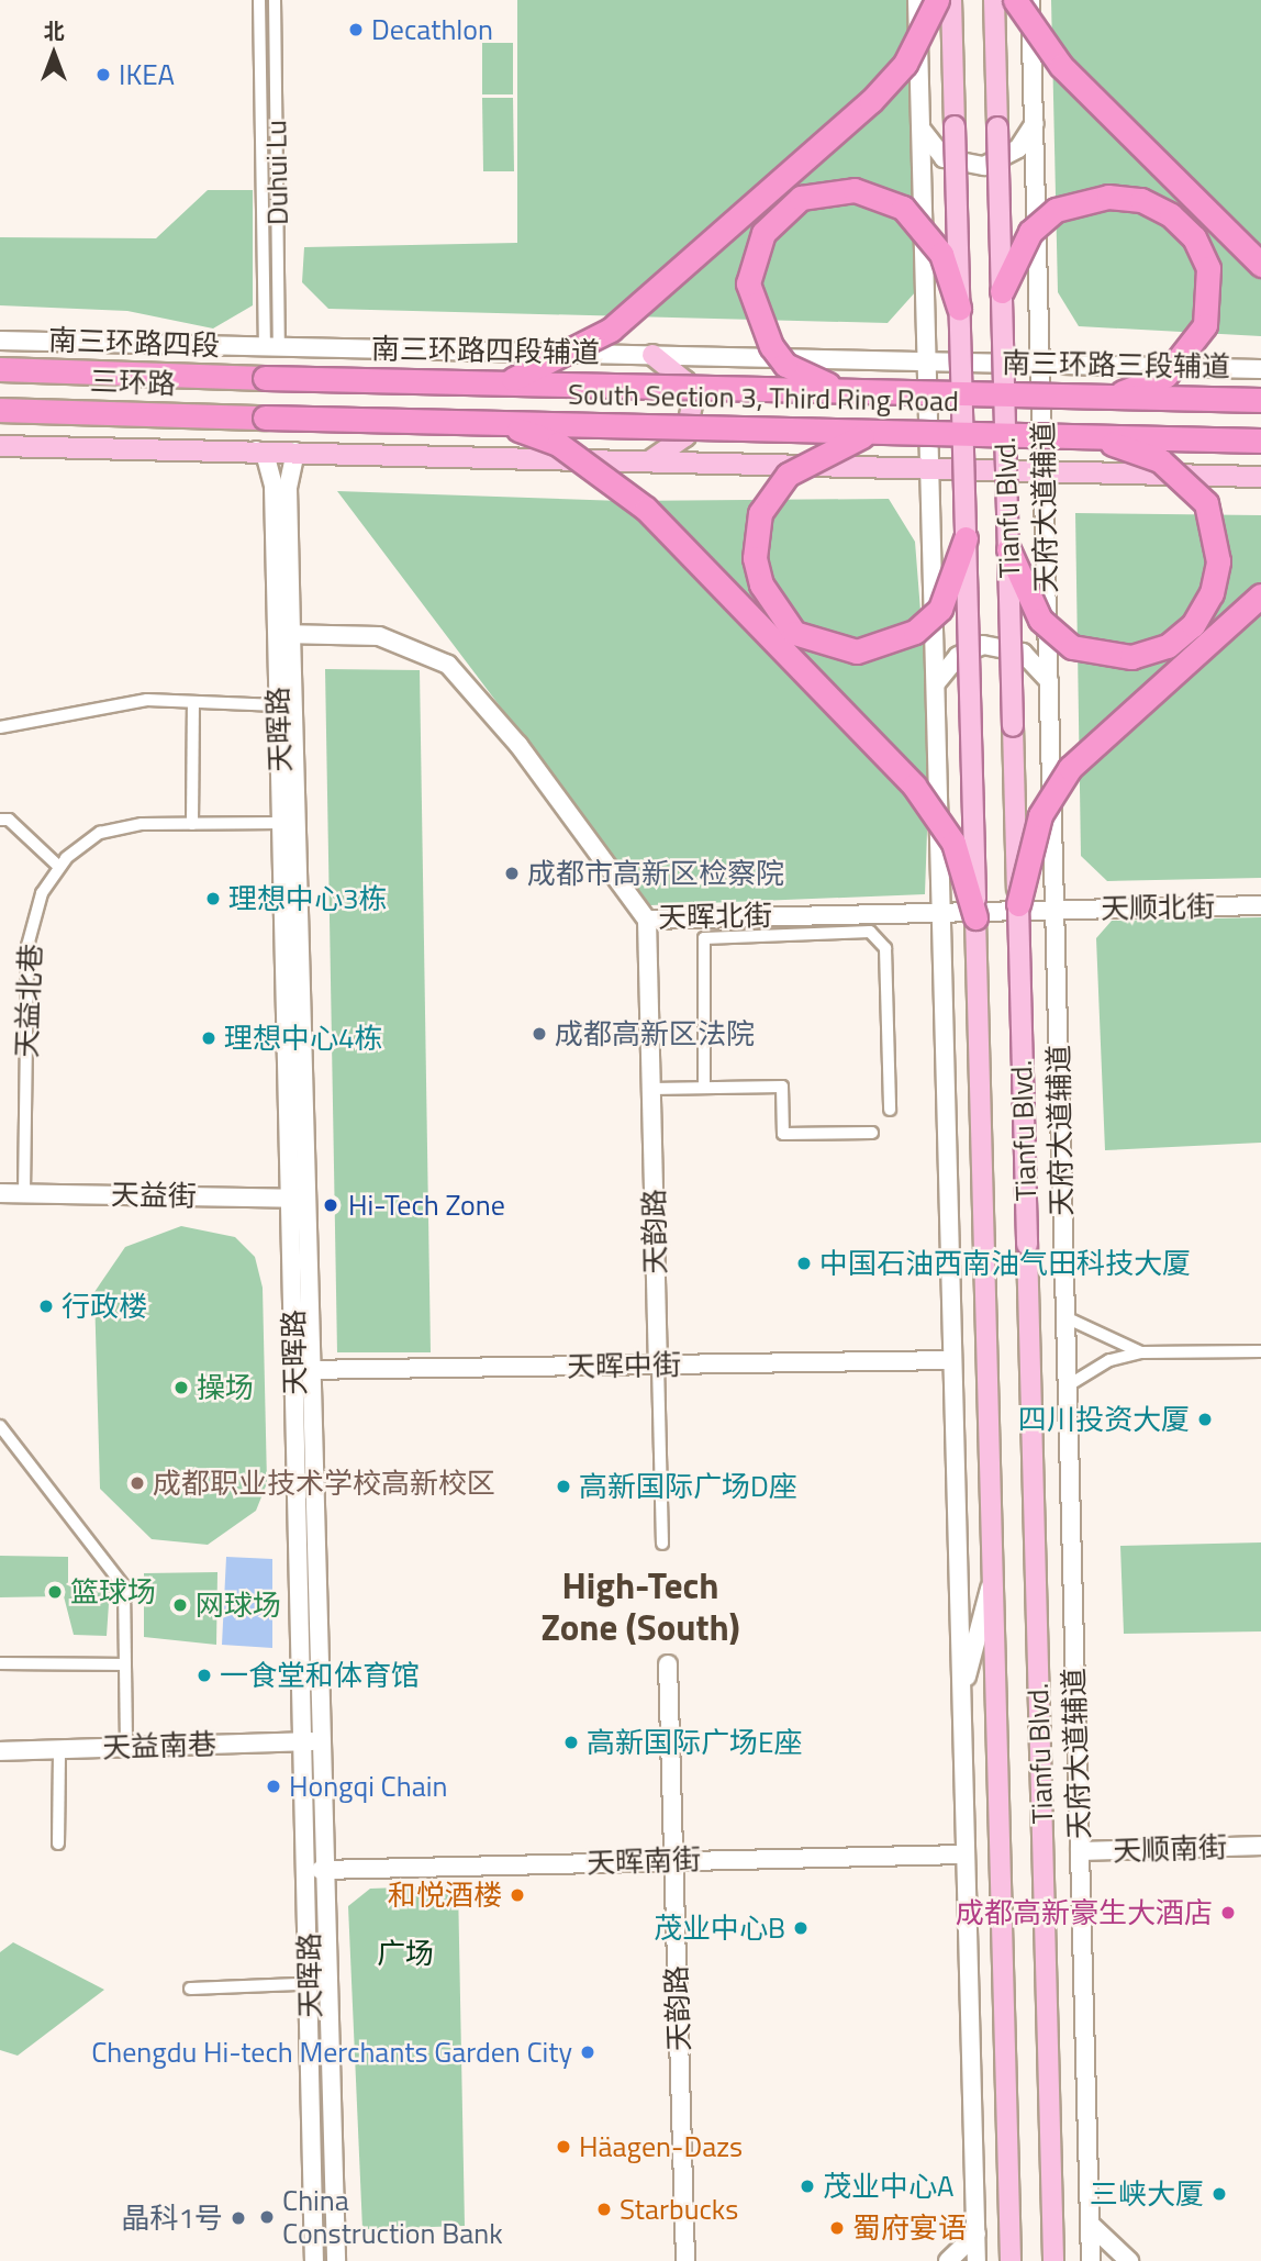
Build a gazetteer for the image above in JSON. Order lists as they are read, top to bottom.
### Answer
{
  "streets": {
    "highway": ["南三环路四段", "三环路", "South Section 3, Third Ring Road"],
    "main road": ["Tianfu Blvd."],
    "street": [
      "Duhui Lu",
      "南三环路四段辅道",
      "南三环路三段辅道",
      "天府大道辅道",
      "天晖路",
      "天顺北街",
      "天晖北街",
      "天益北巷",
      "天益街",
      "天韵路",
      "天晖中街",
      "天益南巷",
      "天顺南街",
      "天晖南街"
    ]
  },
  "crossings": [
    ["Duhui Lu", "南三环路四段辅道"],
    ["南三环路四段", "South Section 3, Third Ring Road"],
    ["南三环路四段辅道", "南三环路三段辅道"],
    ["南三环路三段辅道", "天府大道辅道"],
    ["三环路", "South Section 3, Third Ring Road"],
    ["天府大道辅道", "天顺北街"],
    ["天府大道辅道", "天晖北街"],
    ["天府大道辅道", "天顺南街"],
    ["天晖路", "天晖北街"],
    ["天晖路", "天益北巷"],
    ["天晖路", "天益街"],
    ["天晖路", "天晖中街"],
    ["天晖路", "天益南巷"],
    ["天晖路", "天晖南街"],
    ["天顺北街", "天晖北街"],
    ["天晖北街", "天韵路"],
    ["天益北巷", "天益街"],
    ["天韵路", "天晖中街"],
    ["天韵路", "天晖南街"]
  ],
  "districts": ["High-Tech Zone (South)"],
  "parks": ["广场"],
  "places": [
    "Decathlon",
    "IKEA",
    "成都市高新区检察院",
    "理想中心3栋",
    "成都高新区法院",
    "理想中心4栋",
    "Hi-Tech Zone",
    "中国石油西南油气田科技大厦",
    "行政楼",
    "操场",
    "四川投资大厦",
    "成都职业技术学校高新校区",
    "高新国际广场D座",
    "篮球场",
    "网球场",
    "一食堂和体育馆",
    "高新国际广场E座",
    "Hongqi Chain",
    "和悦酒楼",
    "成都高新豪生大酒店",
    "茂业中心B",
    "Chengdu Hi-tech Merchants Garden City",
    "Häagen-Dazs",
    "茂业中心A",
    "三峡大厦",
    "Starbucks",
    "China Construction Bank",
    "晶科1号",
    "蜀府宴语"
  ],
  "north": "top"
}
